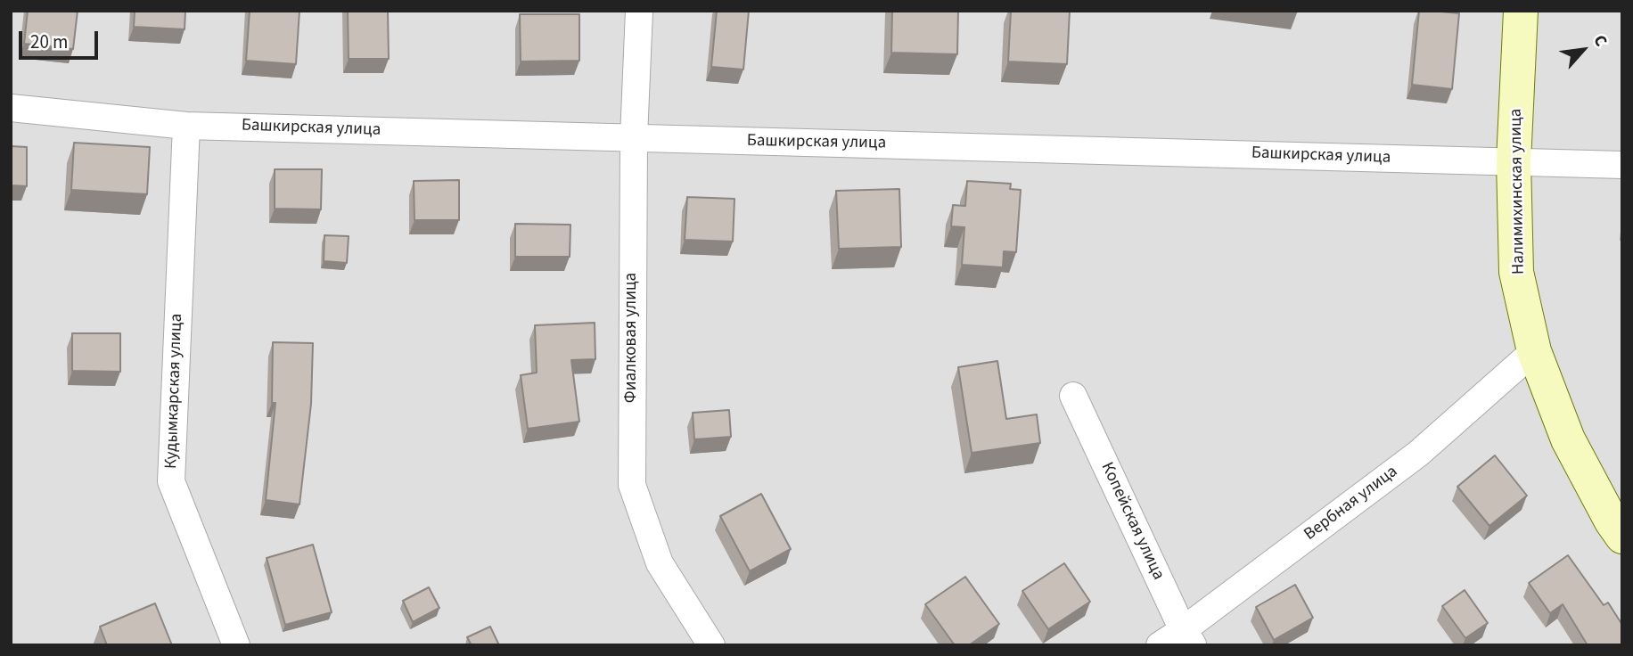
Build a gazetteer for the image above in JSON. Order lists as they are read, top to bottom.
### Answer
{
  "streets": {
    "street": [
      "Башкирская улица",
      "Налимихинская улица",
      "Фиалковая улица",
      "Кудымкарская улица",
      "Вербная улица",
      "Копейская улица"
    ]
  },
  "crossings": [
    ["Башкирская улица", "Налимихинская улица"],
    ["Башкирская улица", "Фиалковая улица"],
    ["Башкирская улица", "Кудымкарская улица"],
    ["Налимихинская улица", "Вербная улица"],
    ["Вербная улица", "Копейская улица"]
  ],
  "scale_bar": "20 m",
  "north": "top right"
}
